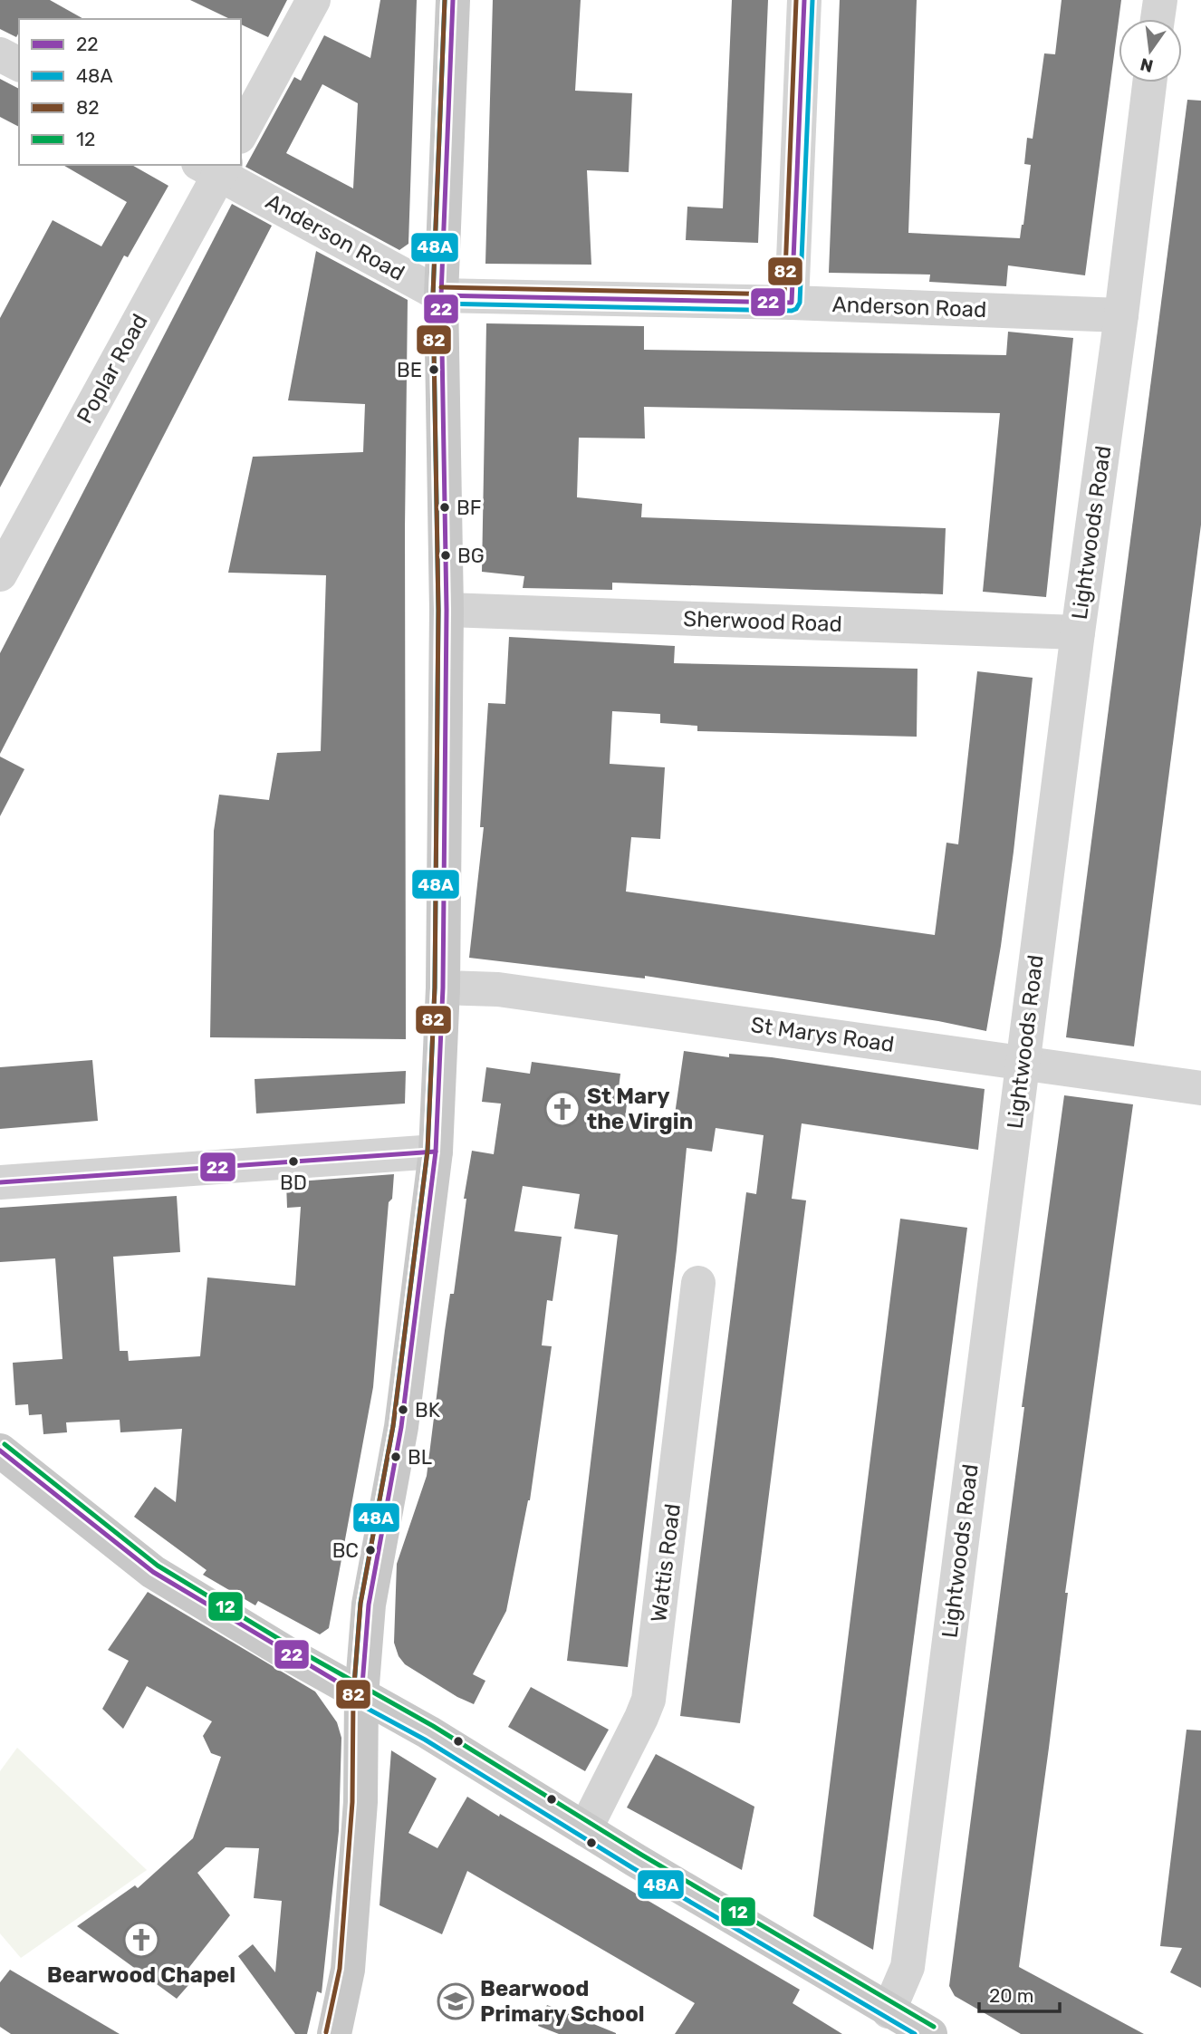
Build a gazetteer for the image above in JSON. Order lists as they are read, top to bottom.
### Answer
{
  "streets": {
    "street": [
      "Anderson Road",
      "Poplar Road",
      "Lightwoods Road",
      "Sherwood Road",
      "St Marys Road",
      "Wattis Road"
    ]
  },
  "crossings": [
    ["Anderson Road", "Poplar Road"],
    ["Anderson Road", "Lightwoods Road"],
    ["Lightwoods Road", "Sherwood Road"],
    ["Lightwoods Road", "St Marys Road"]
  ],
  "places": {
    "other": [
      "BE",
      "BF",
      "BG",
      "BD",
      "BK",
      "BL",
      "BC"
    ],
    "church": ["St Mary the Virgin", "Bearwood Chapel"],
    "school or university": ["Bearwood Primary School"]
  },
  "lines": [
    "transit line 22",
    "transit line 48A",
    "transit line 82",
    "transit line 12"
  ],
  "legend": [
    "22",
    "48A",
    "82",
    "12"
  ],
  "scale_bar": "20 m",
  "north": "bottom"
}
